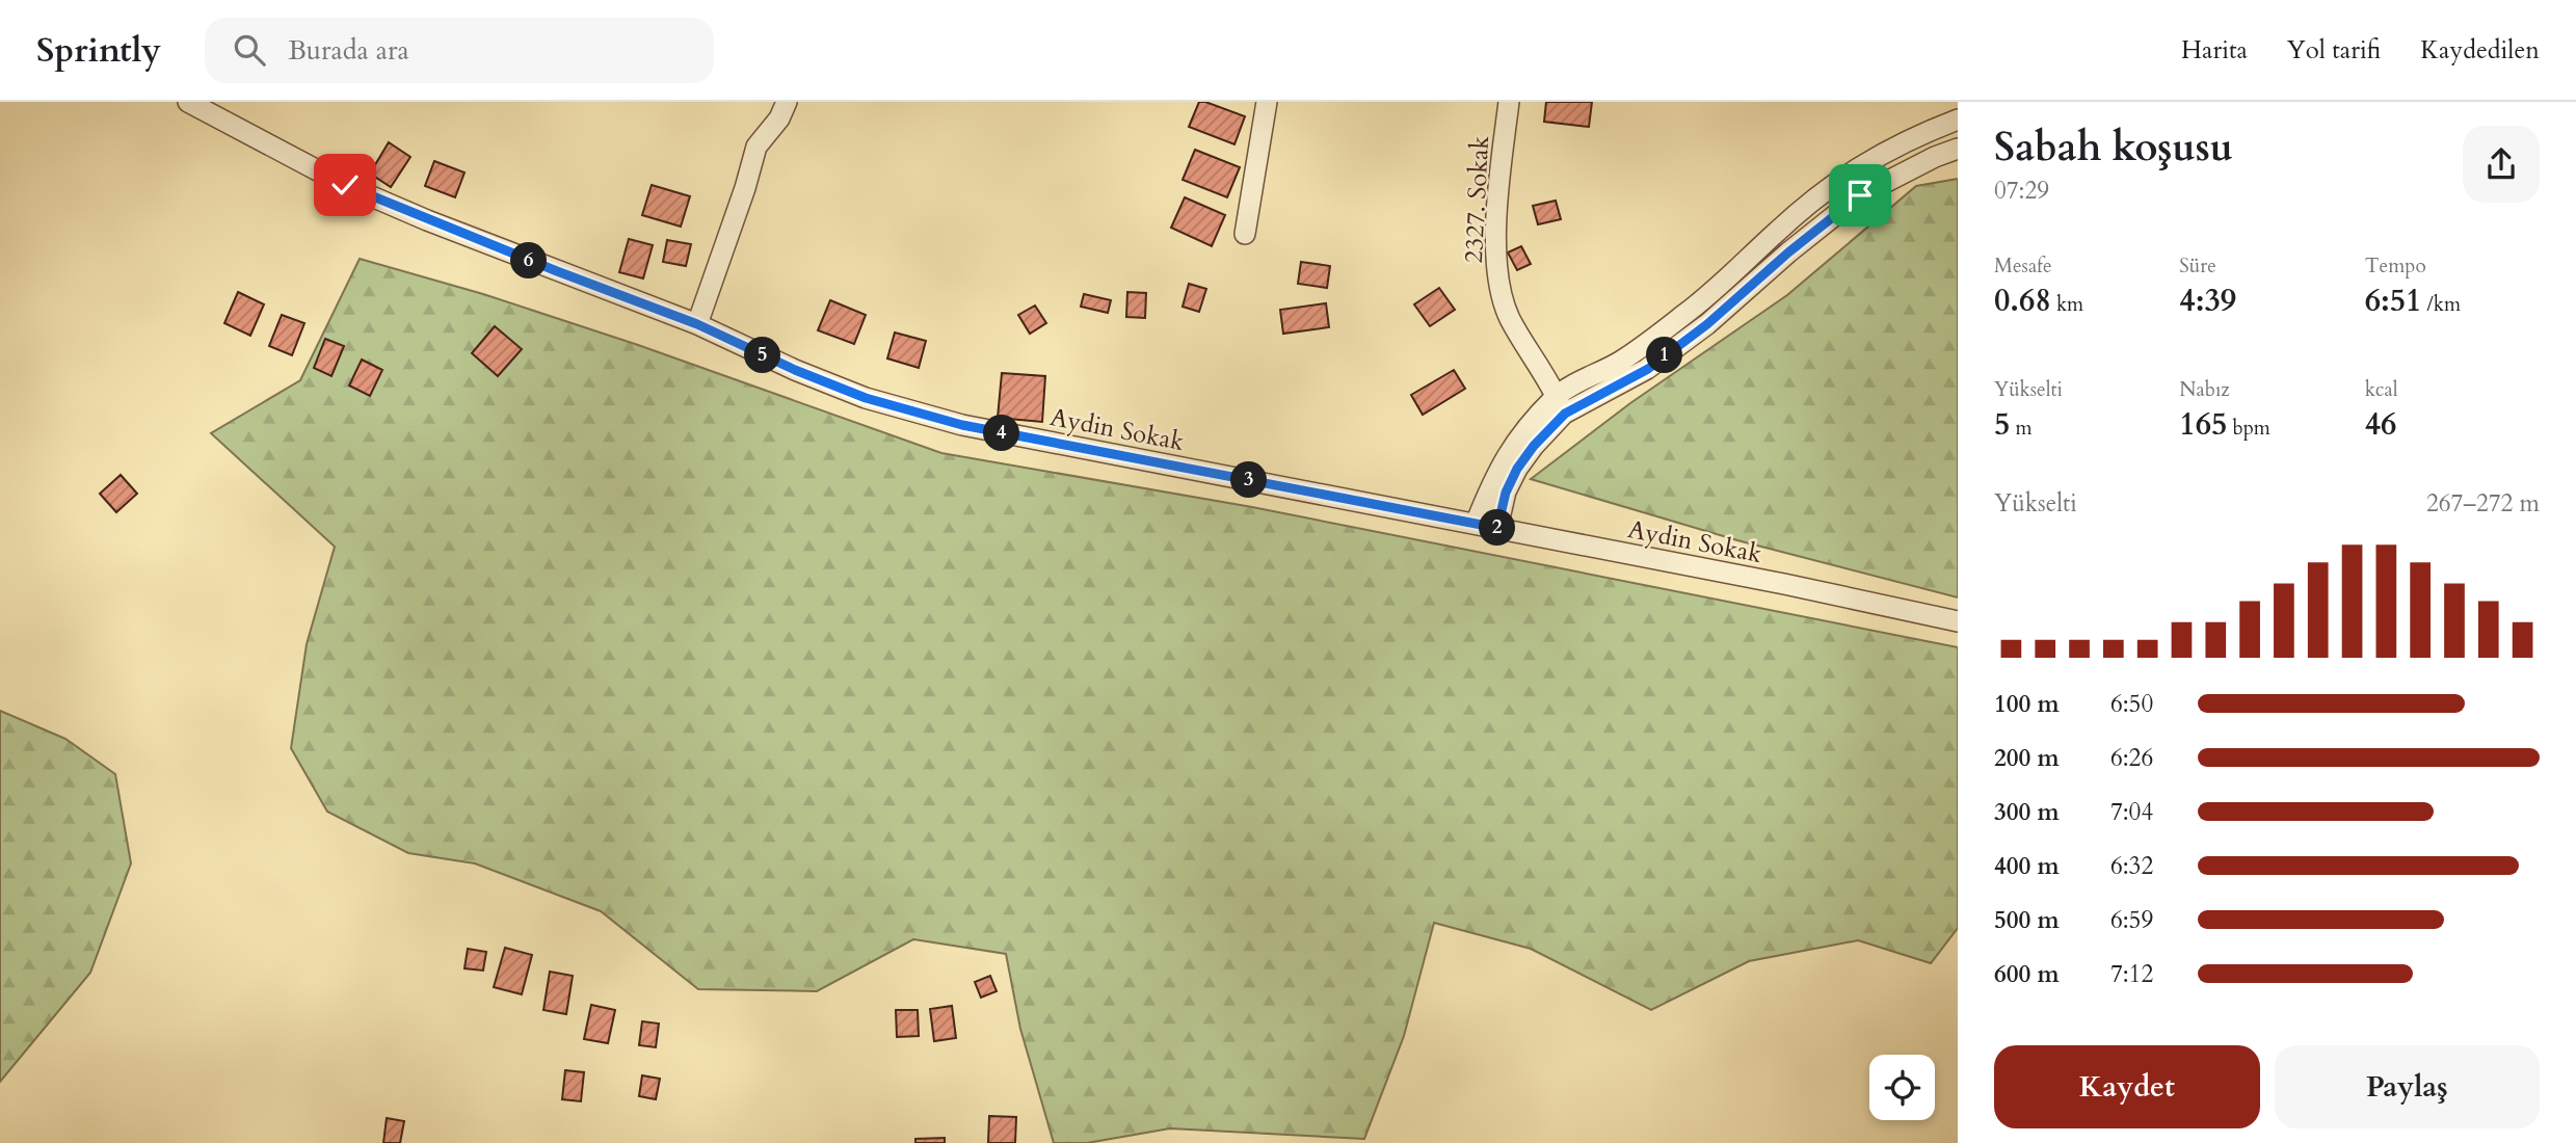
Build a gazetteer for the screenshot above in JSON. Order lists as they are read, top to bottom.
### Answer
{
  "streets": {
    "street": ["2327. Sokak", "Aydin Sokak"]
  },
  "page": {
    "header": "Sprintly",
    "search": "Burada ara",
    "nav": ["Harita", "Yol tarifi", "Kaydedilen"],
    "heading": ["Sabah koşusu", "07:29"],
    "stats": [
      ["Mesafe", "0.68 km"],
      ["Süre", "4:39"],
      ["Tempo", "6:51 /km"],
      ["Yükselti", "5 m"],
      ["Nabız", "165 bpm"],
      ["kcal", "46"]
    ],
    "pins": [
      "6",
      "1",
      "5",
      "4",
      "3",
      "2"
    ],
    "chart": ["Yükselti", "267–272 m"],
    "list": [
      {
        "name": "100 m",
        "note": "6:50"
      },
      {
        "name": "200 m",
        "note": "6:26"
      },
      {
        "name": "300 m",
        "note": "7:04"
      },
      {
        "name": "400 m",
        "note": "6:32"
      },
      {
        "name": "500 m",
        "note": "6:59"
      },
      {
        "name": "600 m",
        "note": "7:12"
      }
    ],
    "buttons": ["Kaydet", "Paylaş"]
  }
}
